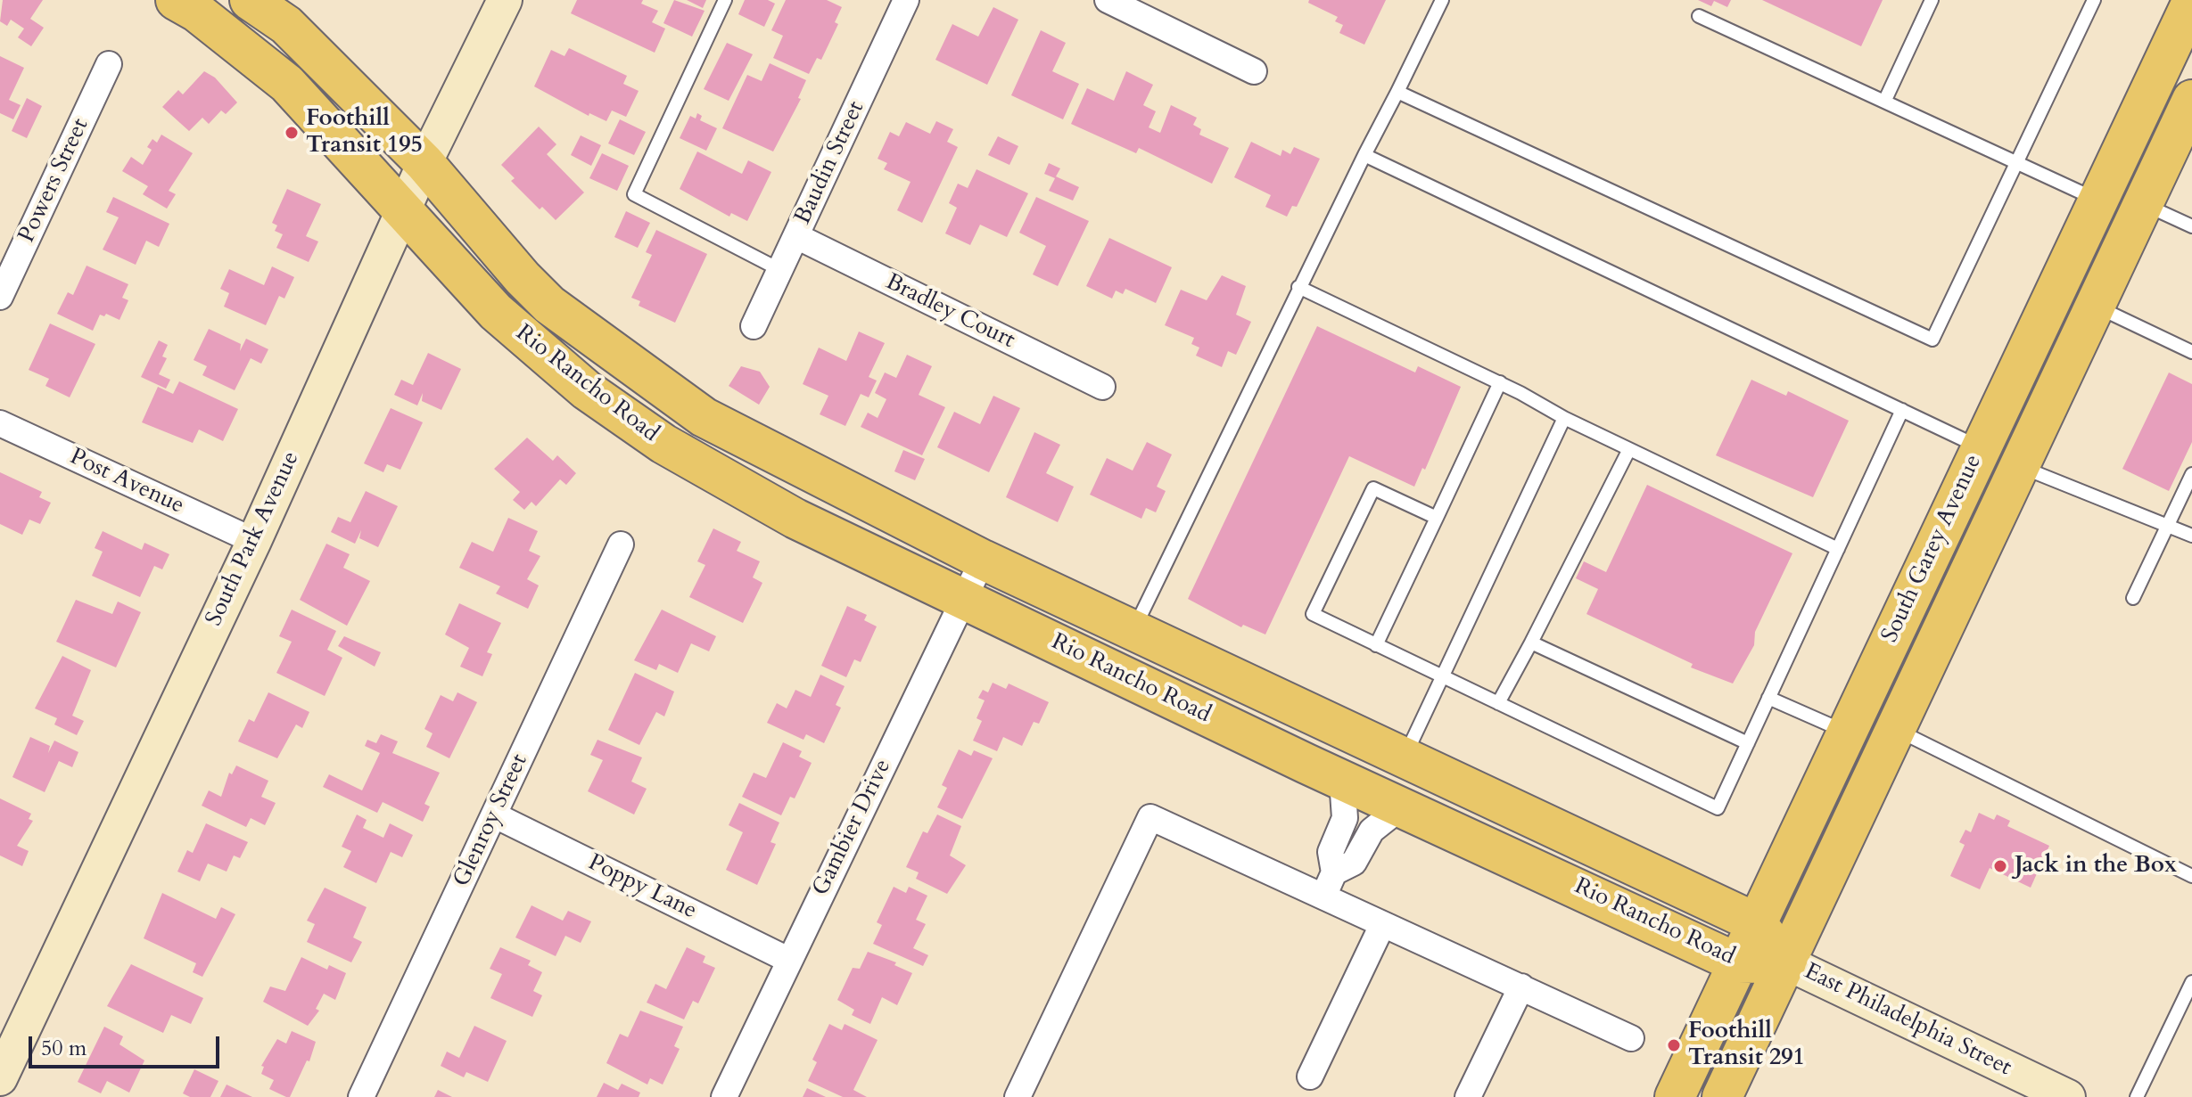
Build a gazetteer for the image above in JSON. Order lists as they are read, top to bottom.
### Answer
{
  "streets": {
    "main road": ["Rio Rancho Road", "South Garey Avenue"],
    "street": [
      "Baudin Street",
      "Powers Street",
      "Bradley Court",
      "Post Avenue",
      "South Park Avenue",
      "Glenroy Street",
      "Gambier Drive",
      "Poppy Lane",
      "East Philadelphia Street"
    ]
  },
  "crossings": [
    ["Baudin Street", "Bradley Court"],
    ["Rio Rancho Road", "South Park Avenue"],
    ["Rio Rancho Road", "South Garey Avenue"],
    ["Rio Rancho Road", "Gambier Drive"],
    ["Rio Rancho Road", "East Philadelphia Street"],
    ["Post Avenue", "South Park Avenue"],
    ["South Garey Avenue", "East Philadelphia Street"],
    ["Glenroy Street", "Poppy Lane"],
    ["Gambier Drive", "Poppy Lane"]
  ],
  "places": ["Foothill Transit 195", "Jack in the Box", "Foothill Transit 291"],
  "scale_bar": "50 m"
}
